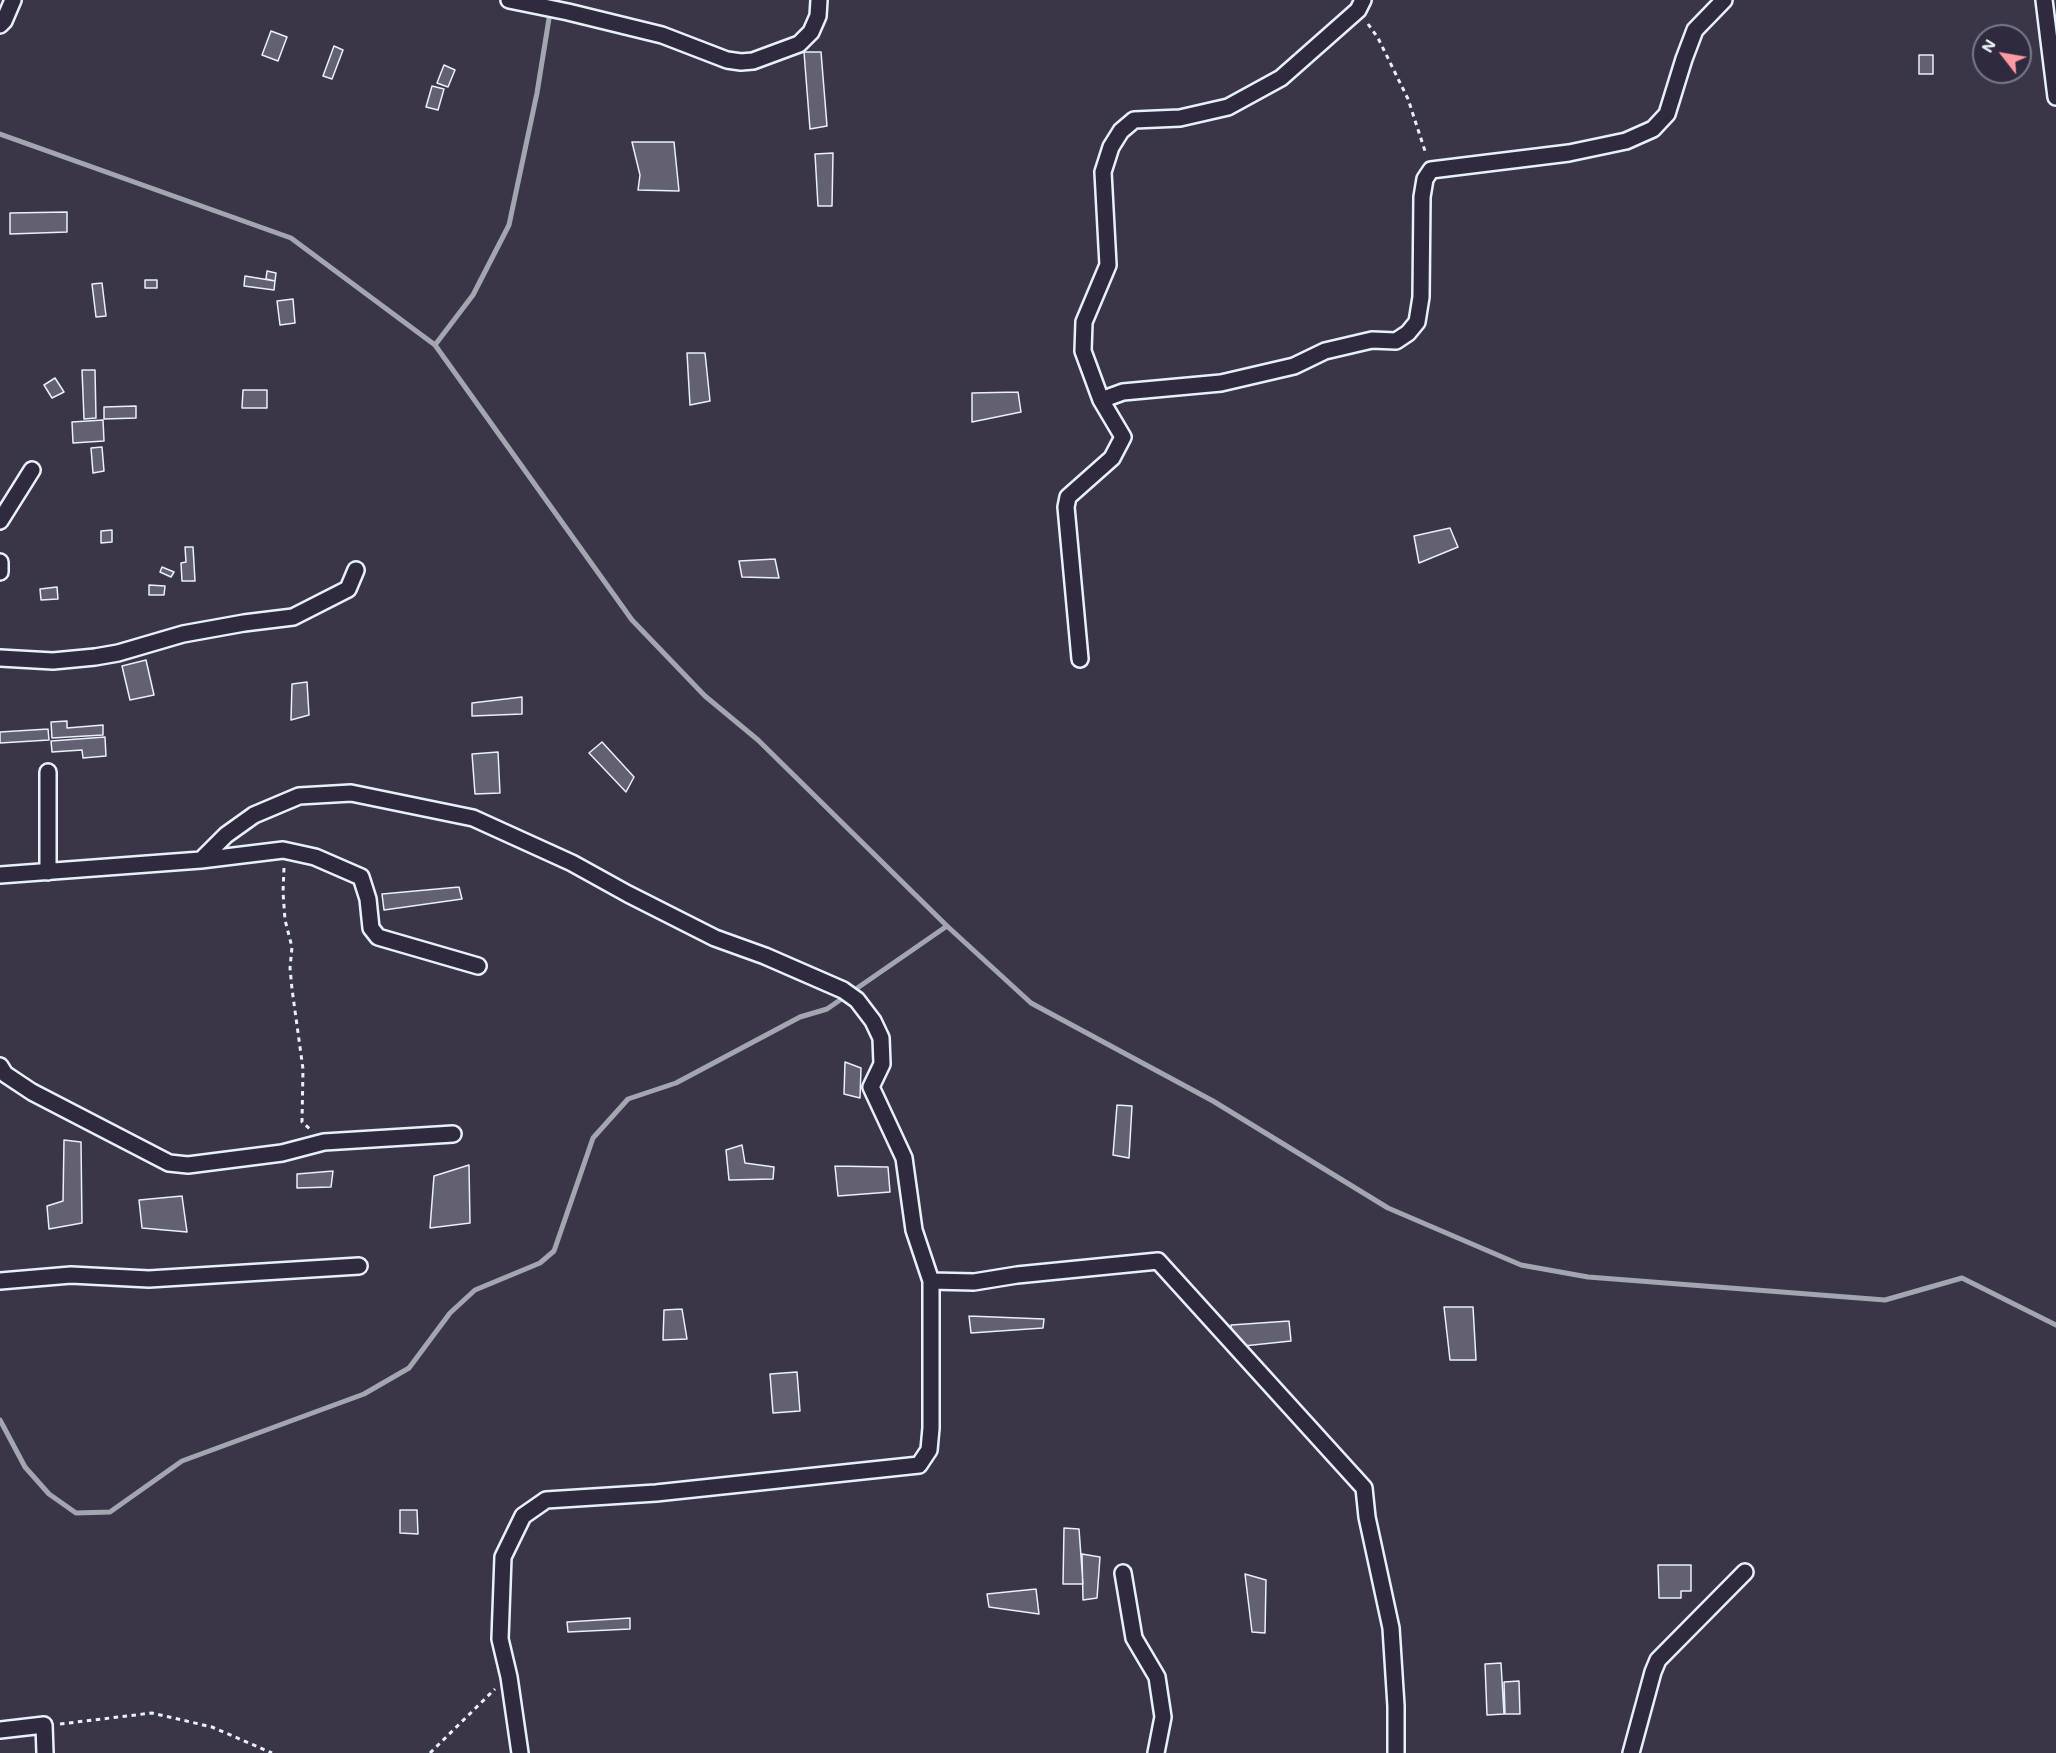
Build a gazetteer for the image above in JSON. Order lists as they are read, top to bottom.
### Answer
{
  "north": "top left"
}
